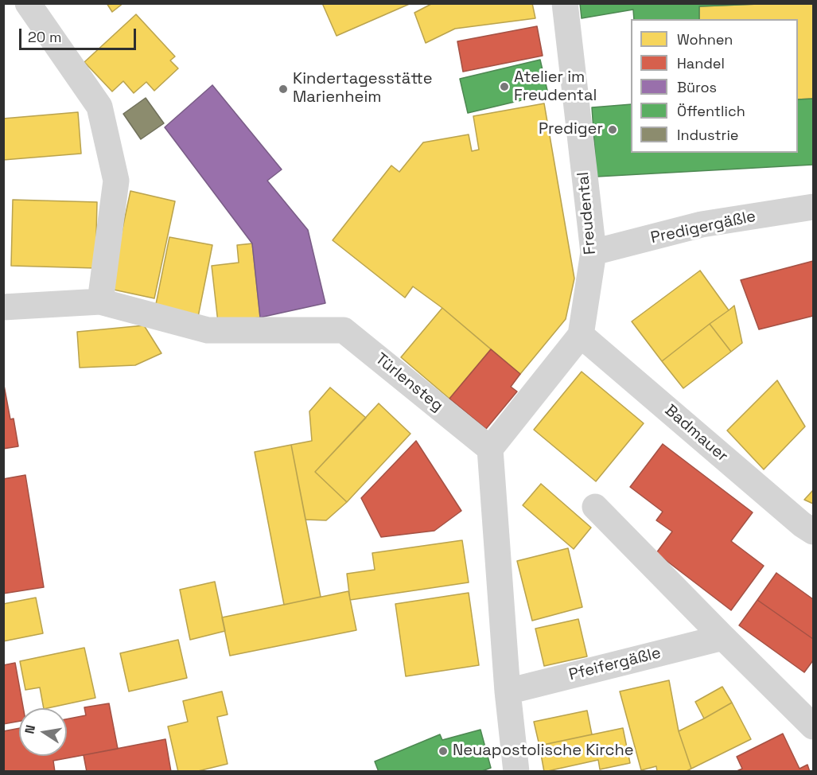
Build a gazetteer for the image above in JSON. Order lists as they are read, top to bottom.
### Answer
{
  "streets": {
    "street": [
      "Freudental",
      "Predigergäßle",
      "Türlensteg",
      "Badmauer",
      "Pfeifergäßle"
    ]
  },
  "crossings": [
    ["Freudental", "Predigergäßle"],
    ["Freudental", "Türlensteg"],
    ["Freudental", "Badmauer"]
  ],
  "places": [
    "Atelier im Freudental",
    "Kindertagesstätte Marienheim",
    "Prediger",
    "Neuapostolische Kirche"
  ],
  "legend": [
    "Wohnen",
    "Handel",
    "Büros",
    "Öffentlich",
    "Industrie"
  ],
  "scale_bar": "20 m",
  "north": "left"
}
